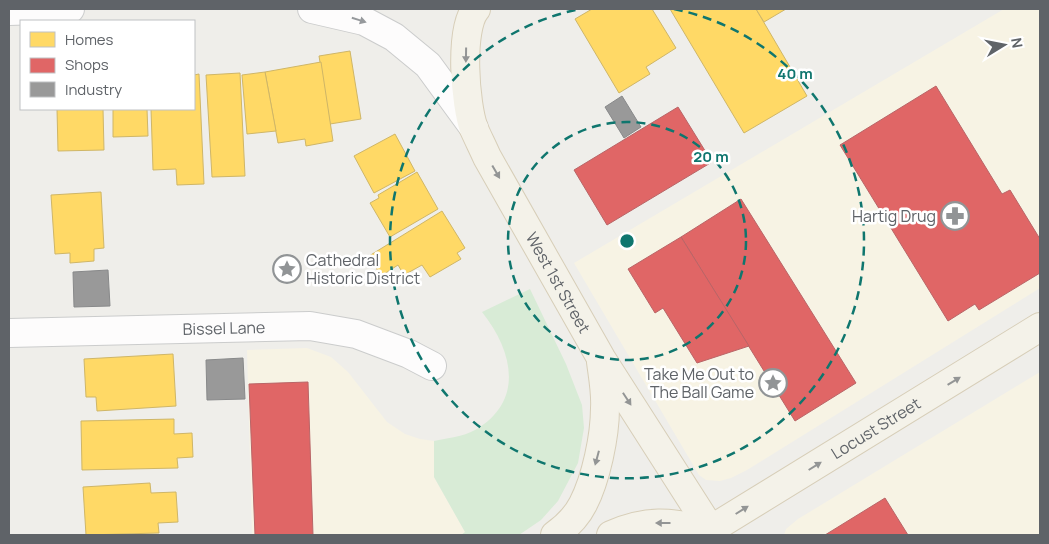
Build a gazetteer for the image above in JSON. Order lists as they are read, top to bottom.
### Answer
{
  "streets": {
    "main road": ["West 1st Street", "Locust Street"],
    "street": ["Bissel Lane"]
  },
  "crossings": [
    ["West 1st Street", "Locust Street"]
  ],
  "one_way": ["West 1st Street", "Locust Street"],
  "places": {
    "pharmacy": ["Hartig Drug"],
    "place": ["Cathedral Historic District", "Take Me Out to The Ball Game"]
  },
  "legend": ["Homes", "Shops", "Industry"],
  "north": "right",
  "rings": ["40 m", "20 m"]
}
